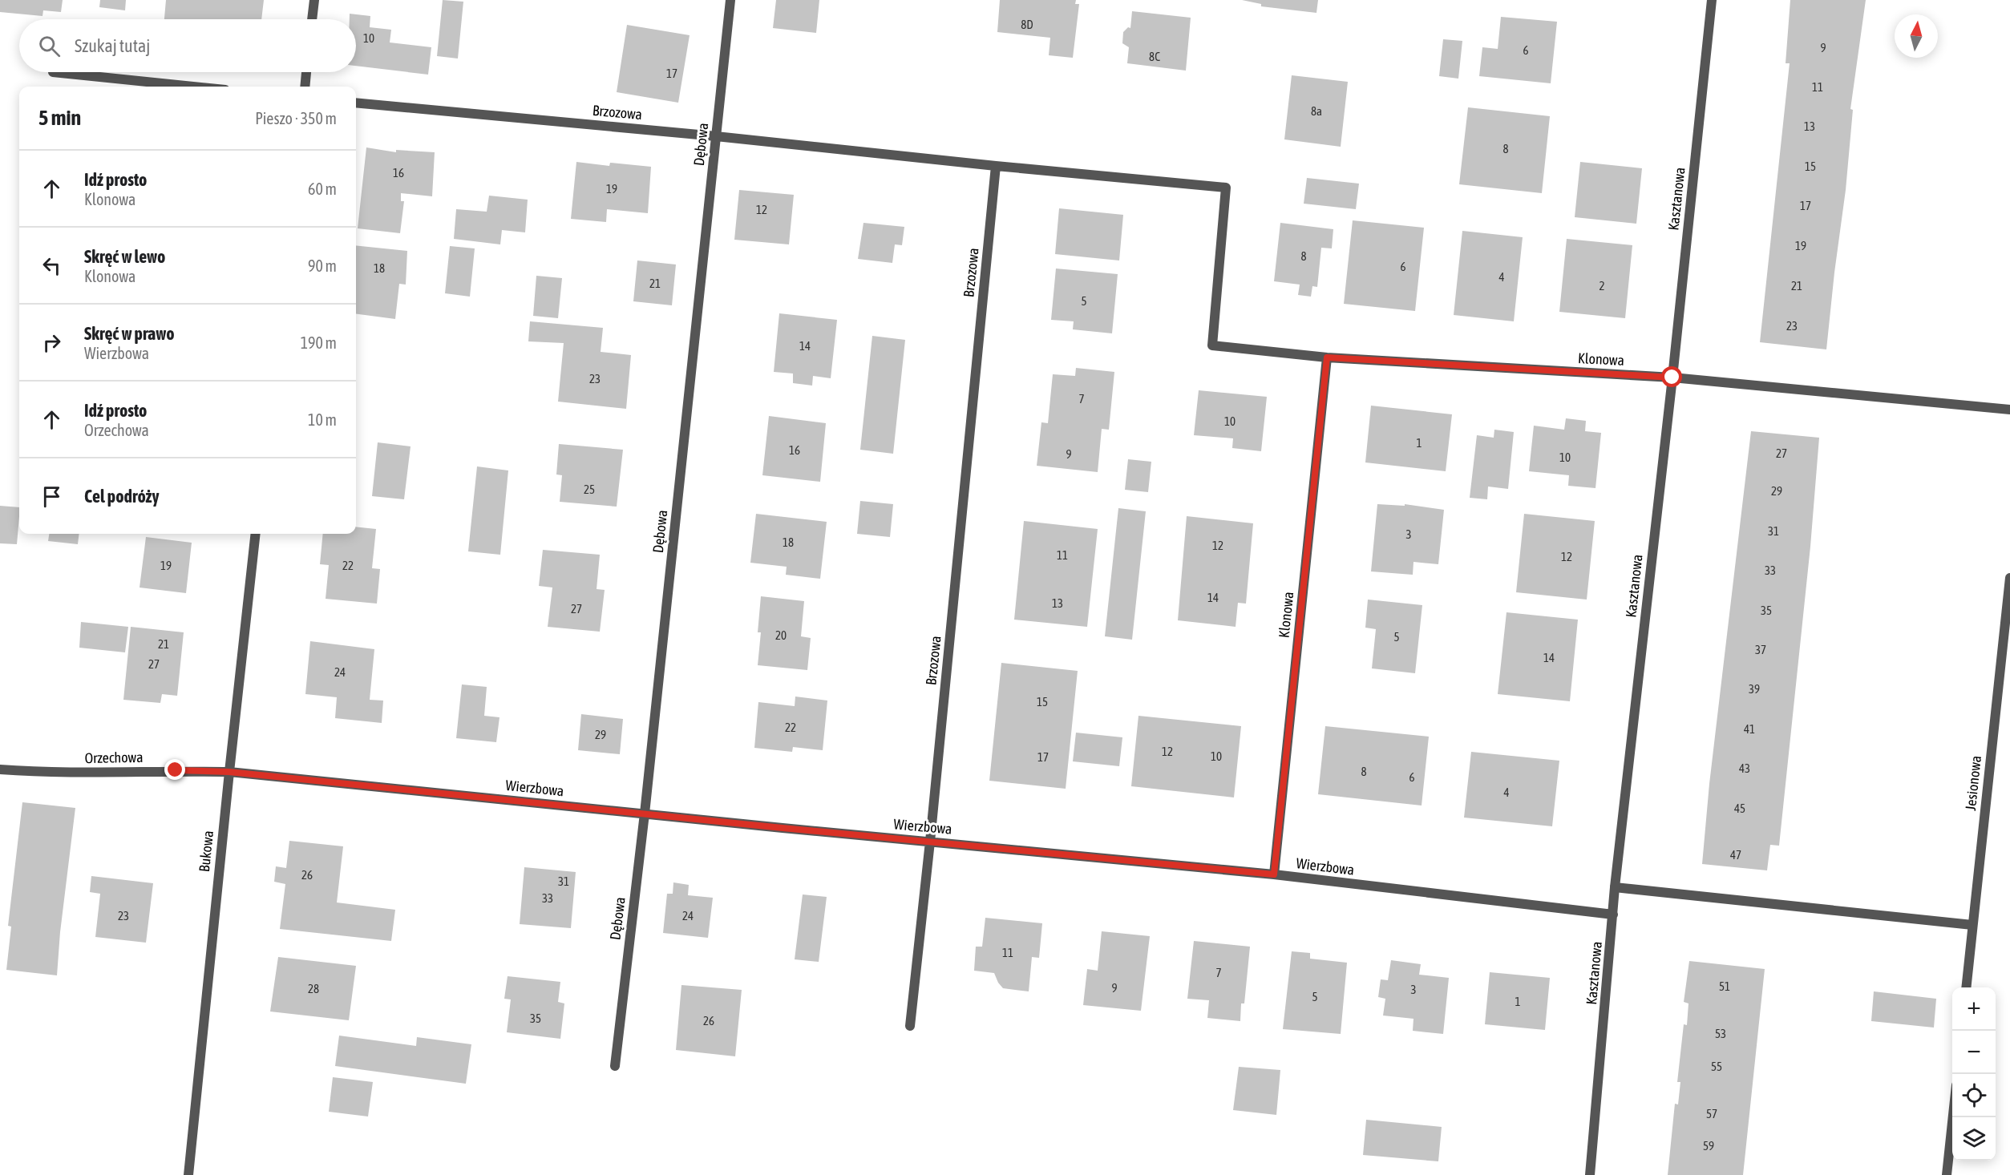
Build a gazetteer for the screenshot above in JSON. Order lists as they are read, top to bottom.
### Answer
{
  "streets": {
    "street": [
      "Brzozowa",
      "Dębowa",
      "Kasztanowa",
      "Klonowa",
      "Orzechowa",
      "Jesionowa",
      "Wierzbowa",
      "Bukowa"
    ]
  },
  "crossings": [
    ["Brzozowa", "Dębowa"],
    ["Brzozowa", "Klonowa"],
    ["Brzozowa", "Wierzbowa"],
    ["Dębowa", "Wierzbowa"],
    ["Kasztanowa", "Klonowa"],
    ["Kasztanowa", "Wierzbowa"],
    ["Klonowa", "Wierzbowa"],
    ["Orzechowa", "Wierzbowa"],
    ["Orzechowa", "Bukowa"],
    ["Wierzbowa", "Bukowa"]
  ],
  "house_numbers": [
    "8D",
    "10",
    "9",
    "6",
    "8C",
    "17",
    "11",
    "8a",
    "13",
    "8",
    "15",
    "16",
    "19",
    "17",
    "12",
    "19",
    "8",
    "6",
    "18",
    "4",
    "21",
    "2",
    "21",
    "5",
    "23",
    "14",
    "23",
    "7",
    "10",
    "1",
    "16",
    "27",
    "9",
    "10",
    "25",
    "29",
    "31",
    "3",
    "18",
    "12",
    "11",
    "12",
    "19",
    "22",
    "33",
    "14",
    "13",
    "27",
    "35",
    "20",
    "5",
    "21",
    "37",
    "14",
    "27",
    "24",
    "39",
    "15",
    "22",
    "41",
    "29",
    "12",
    "10",
    "17",
    "43",
    "8",
    "6",
    "4",
    "45",
    "47",
    "26",
    "31",
    "33",
    "23",
    "24",
    "11",
    "7",
    "51",
    "9",
    "28",
    "3",
    "5",
    "1",
    "35",
    "26",
    "53",
    "55",
    "57",
    "59"
  ],
  "north": "top",
  "page": {
    "search": "Szukaj tutaj",
    "heading": ["5 min", "Pieszo · 350 m"],
    "list": [
      ["Idź prosto", "Klonowa", "60 m"],
      ["Skręć w lewo", "Klonowa", "90 m"],
      ["Skręć w prawo", "Wierzbowa", "190 m"],
      ["Idź prosto", "Orzechowa", "10 m"],
      "Cel podróży"
    ],
    "map_buttons": ["+", "−"]
  }
}
